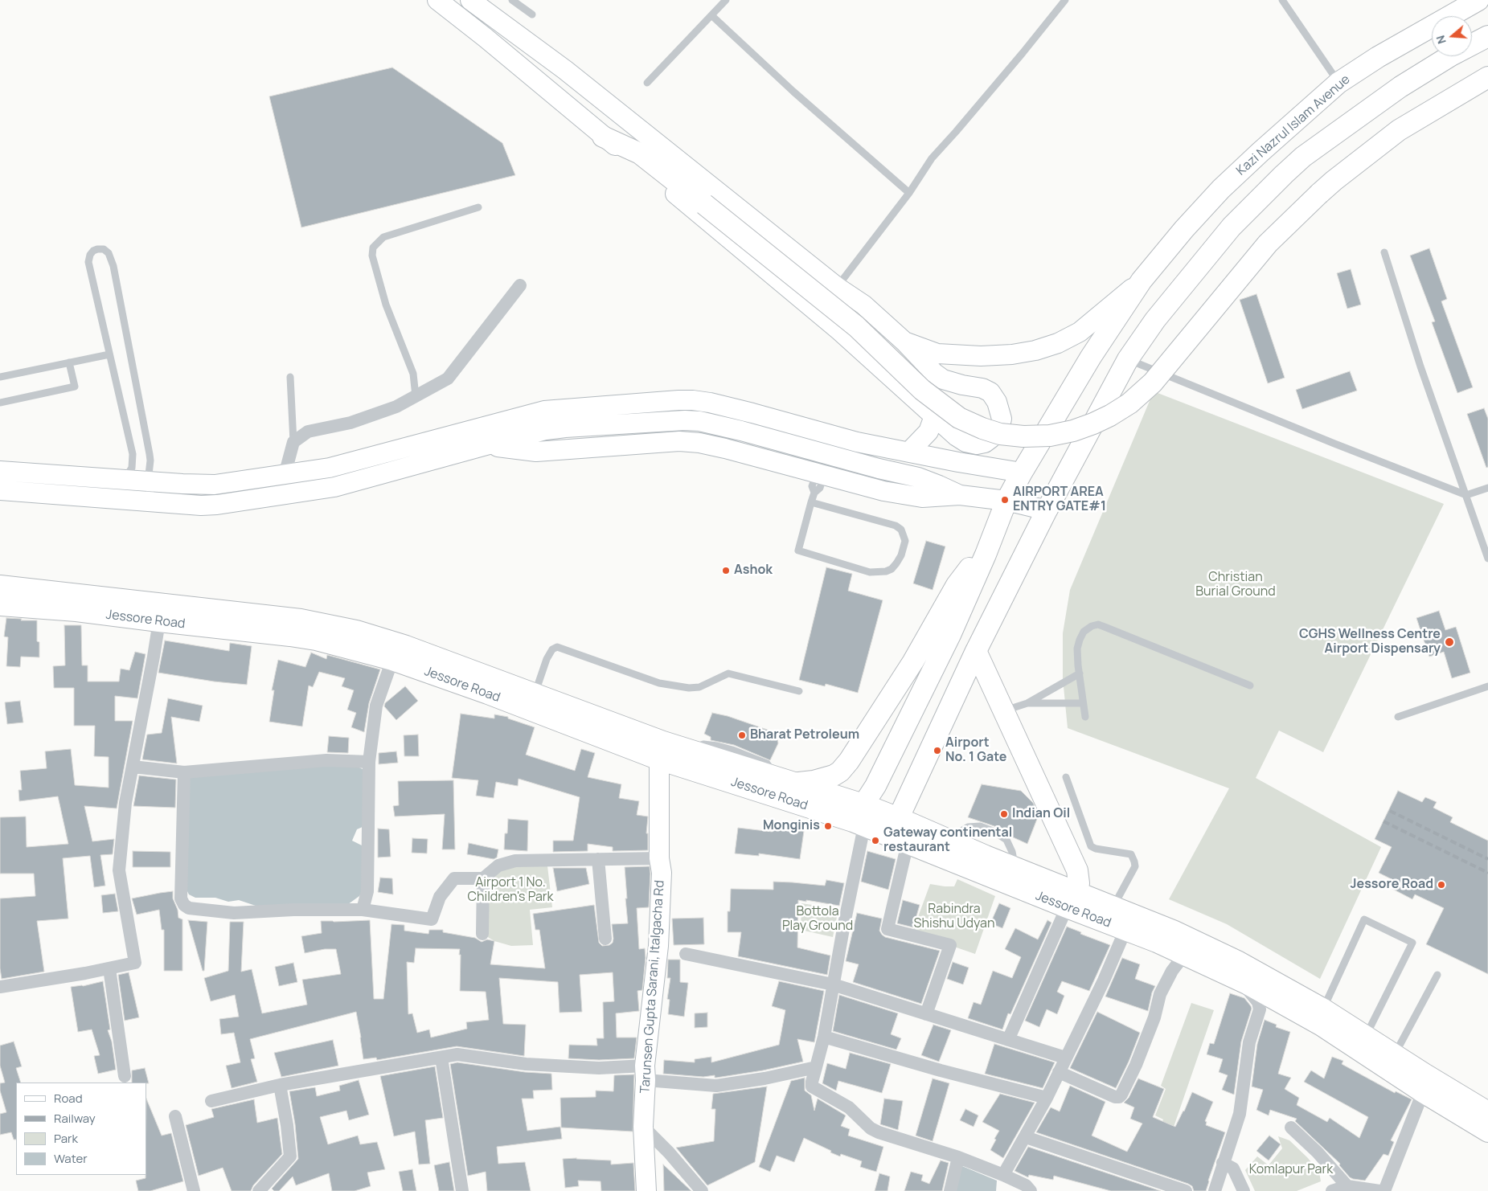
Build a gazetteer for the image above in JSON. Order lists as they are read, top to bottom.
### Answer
{
  "streets": {
    "main road": ["Kazi Nazrul Islam Avenue", "Jessore Road"],
    "street": ["Tarunsen Gupta Sarani, Italgacha Rd"]
  },
  "crossings": [
    ["Kazi Nazrul Islam Avenue", "Jessore Road"],
    ["Jessore Road", "Tarunsen Gupta Sarani, Italgacha Rd"]
  ],
  "parks": [
    "Christian Burial Ground",
    "Airport 1 No. Children's Park",
    "Rabindra Shishu Udyan",
    "Bottola Play Ground",
    "Komlapur Park"
  ],
  "places": [
    "AIRPORT AREA ENTRY GATE#1",
    "Ashok",
    "CGHS Wellness Centre Airport Dispensary",
    "Bharat Petroleum",
    "Airport No. 1 Gate",
    "Indian Oil",
    "Monginis",
    "Gateway continental restaurant",
    "Jessore Road"
  ],
  "legend": [
    "Road",
    "Railway",
    "Park",
    "Water"
  ],
  "north": "left"
}
